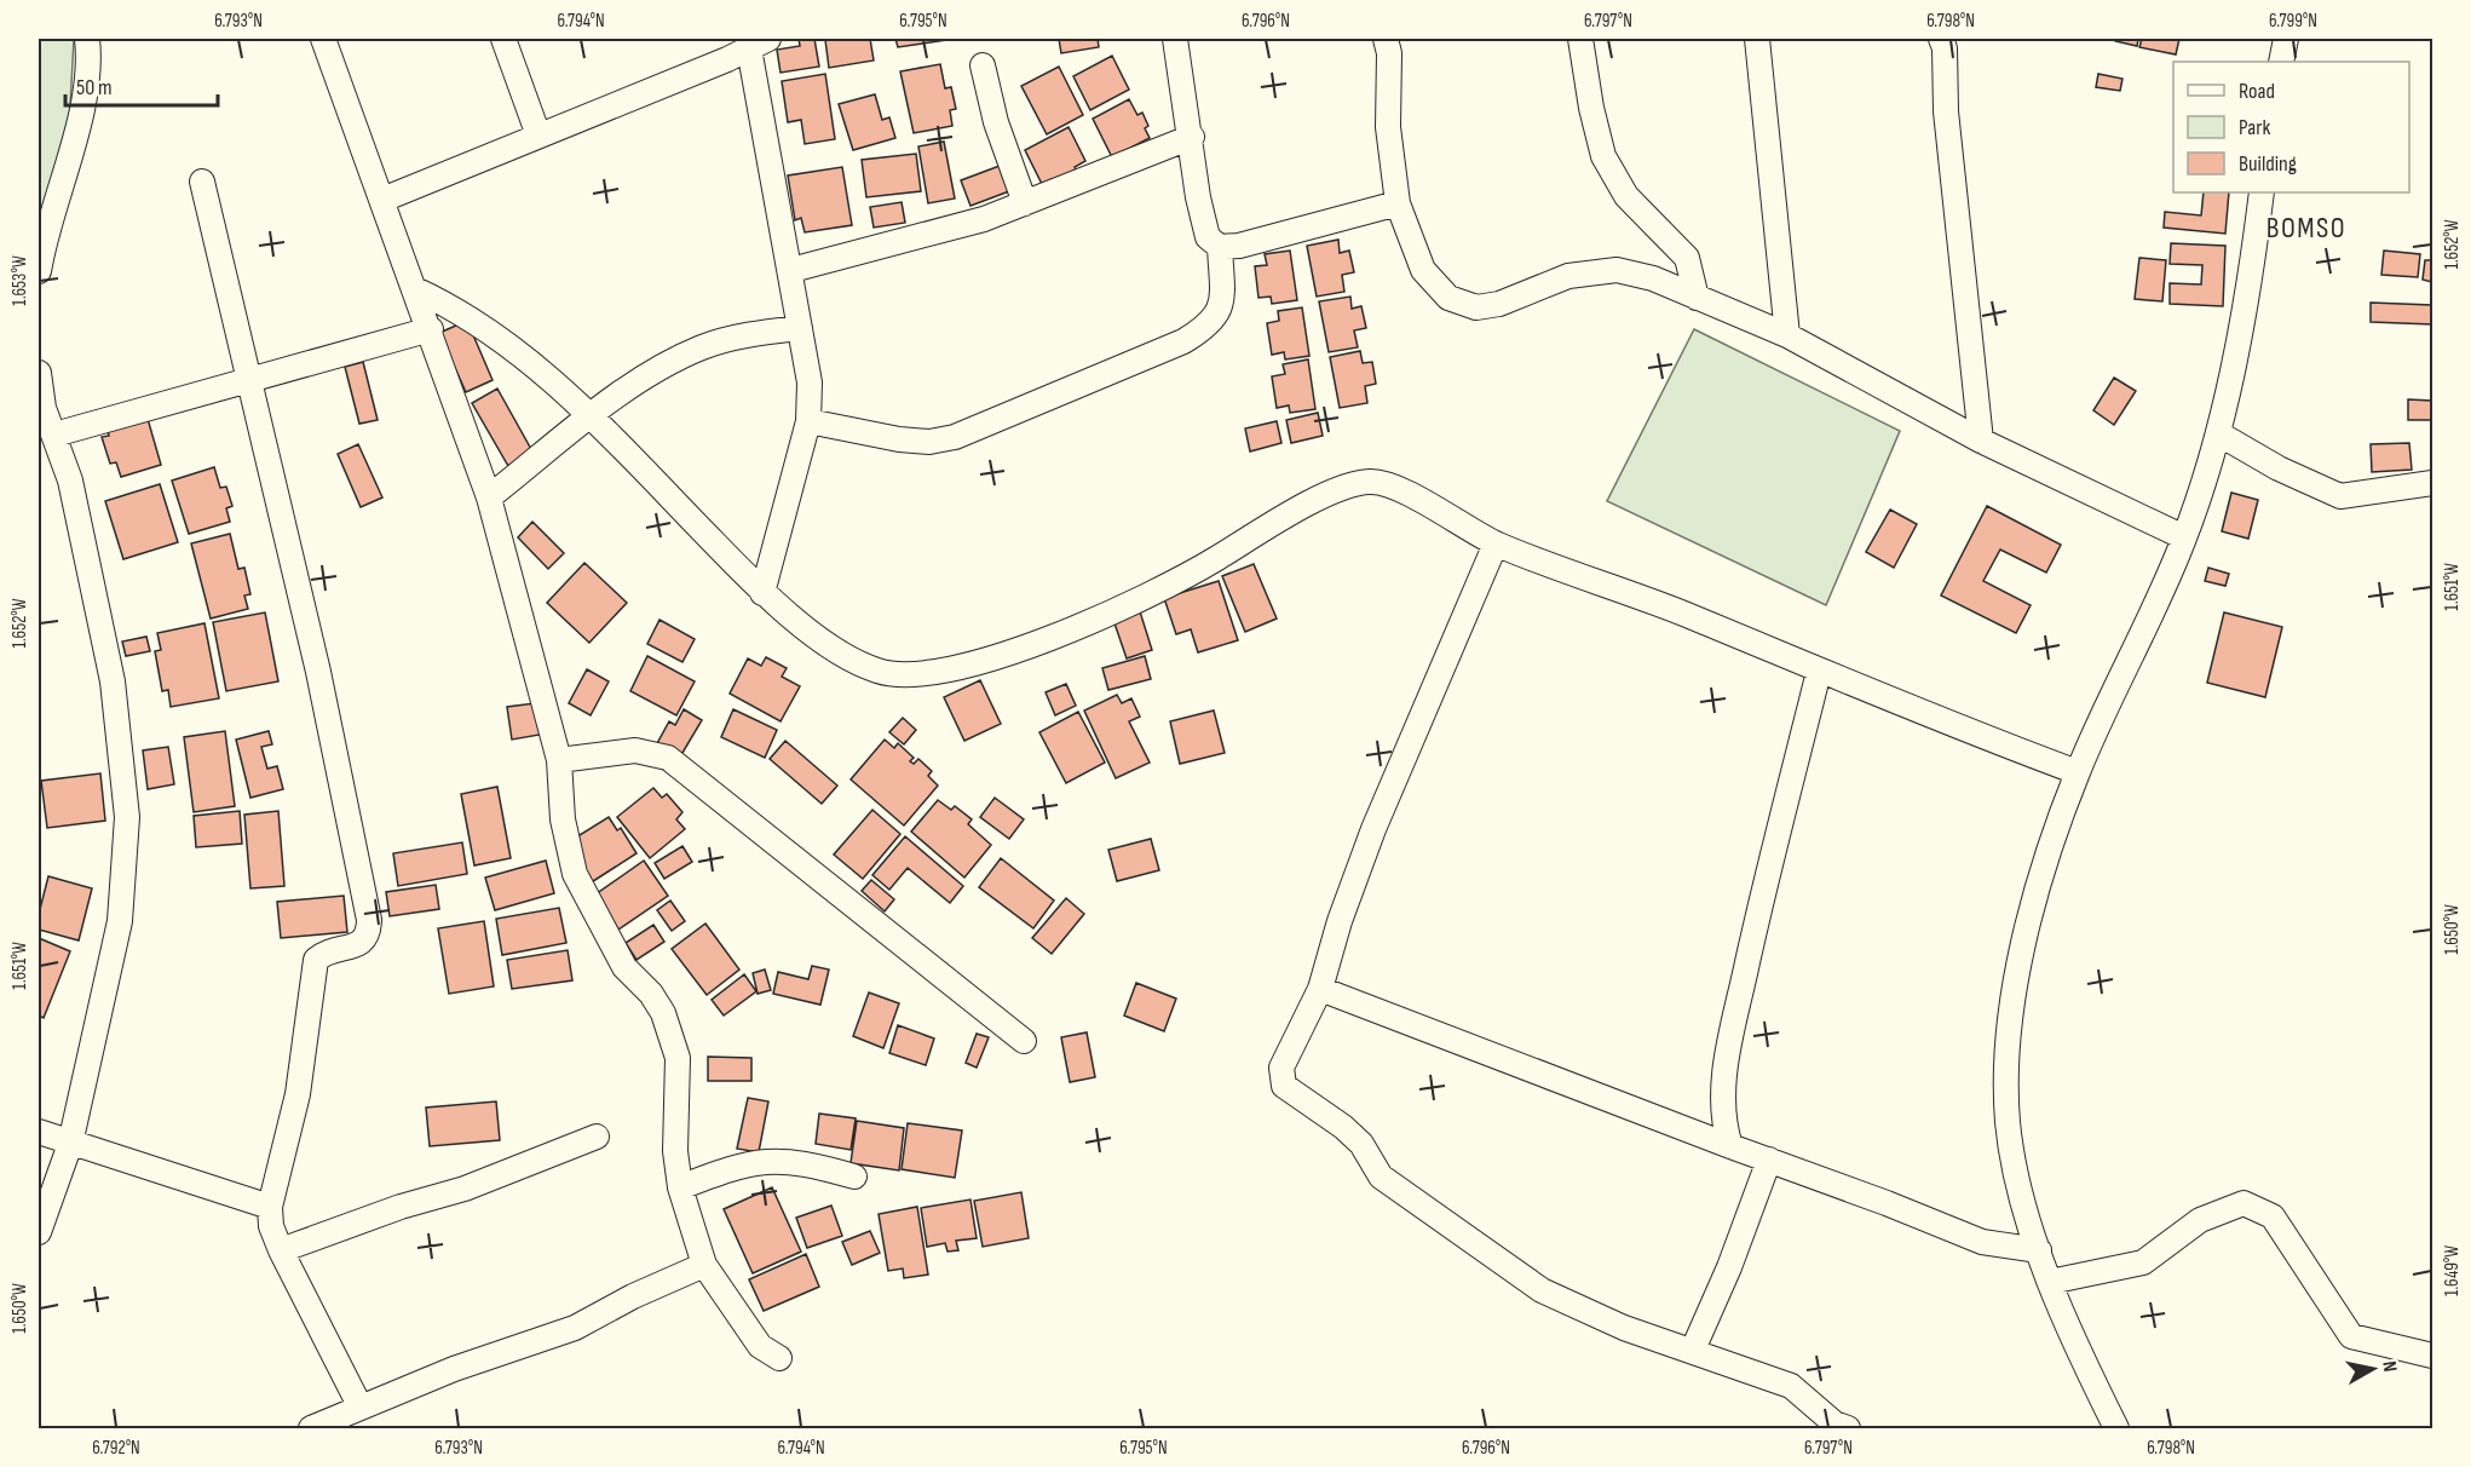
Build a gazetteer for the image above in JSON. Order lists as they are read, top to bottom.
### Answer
{
  "districts": ["BOMSO"],
  "legend": ["Road", "Park", "Building"],
  "scale_bar": "50 m",
  "north": "right",
  "coordinates": [
    "6.793°N",
    "6.794°N",
    "6.795°N",
    "6.796°N",
    "6.797°N",
    "6.798°N",
    "6.799°N",
    "1.652°W",
    "1.653°W",
    "1.651°W",
    "1.650°W",
    "1.649°W",
    "6.792°N"
  ]
}
